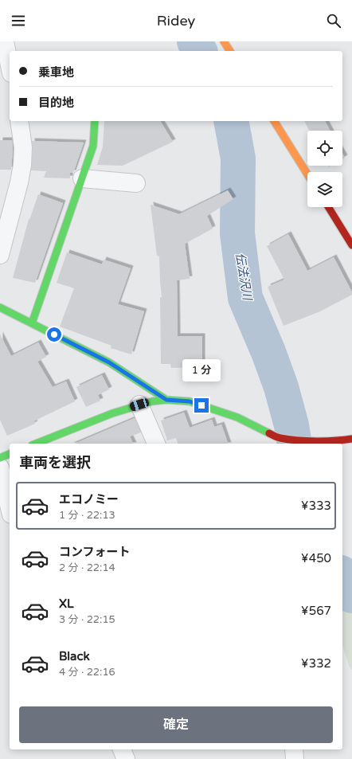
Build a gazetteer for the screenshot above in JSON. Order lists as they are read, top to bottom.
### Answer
{
  "water": ["伝法沢川"],
  "page": {
    "header": "Ridey",
    "banner": ["乗車地", "目的地"],
    "bubble": "1 分",
    "heading": "車両を選択",
    "list": [
      {
        "name": "エコノミー",
        "note": "1 分 · 22:13",
        "value": "¥333"
      },
      {
        "name": "コンフォート",
        "note": "2 分 · 22:14",
        "value": "¥450"
      },
      {
        "name": "XL",
        "note": "3 分 · 22:15",
        "value": "¥567"
      },
      {
        "name": "Black",
        "note": "4 分 · 22:16",
        "value": "¥332"
      }
    ],
    "buttons": "確定"
  }
}
